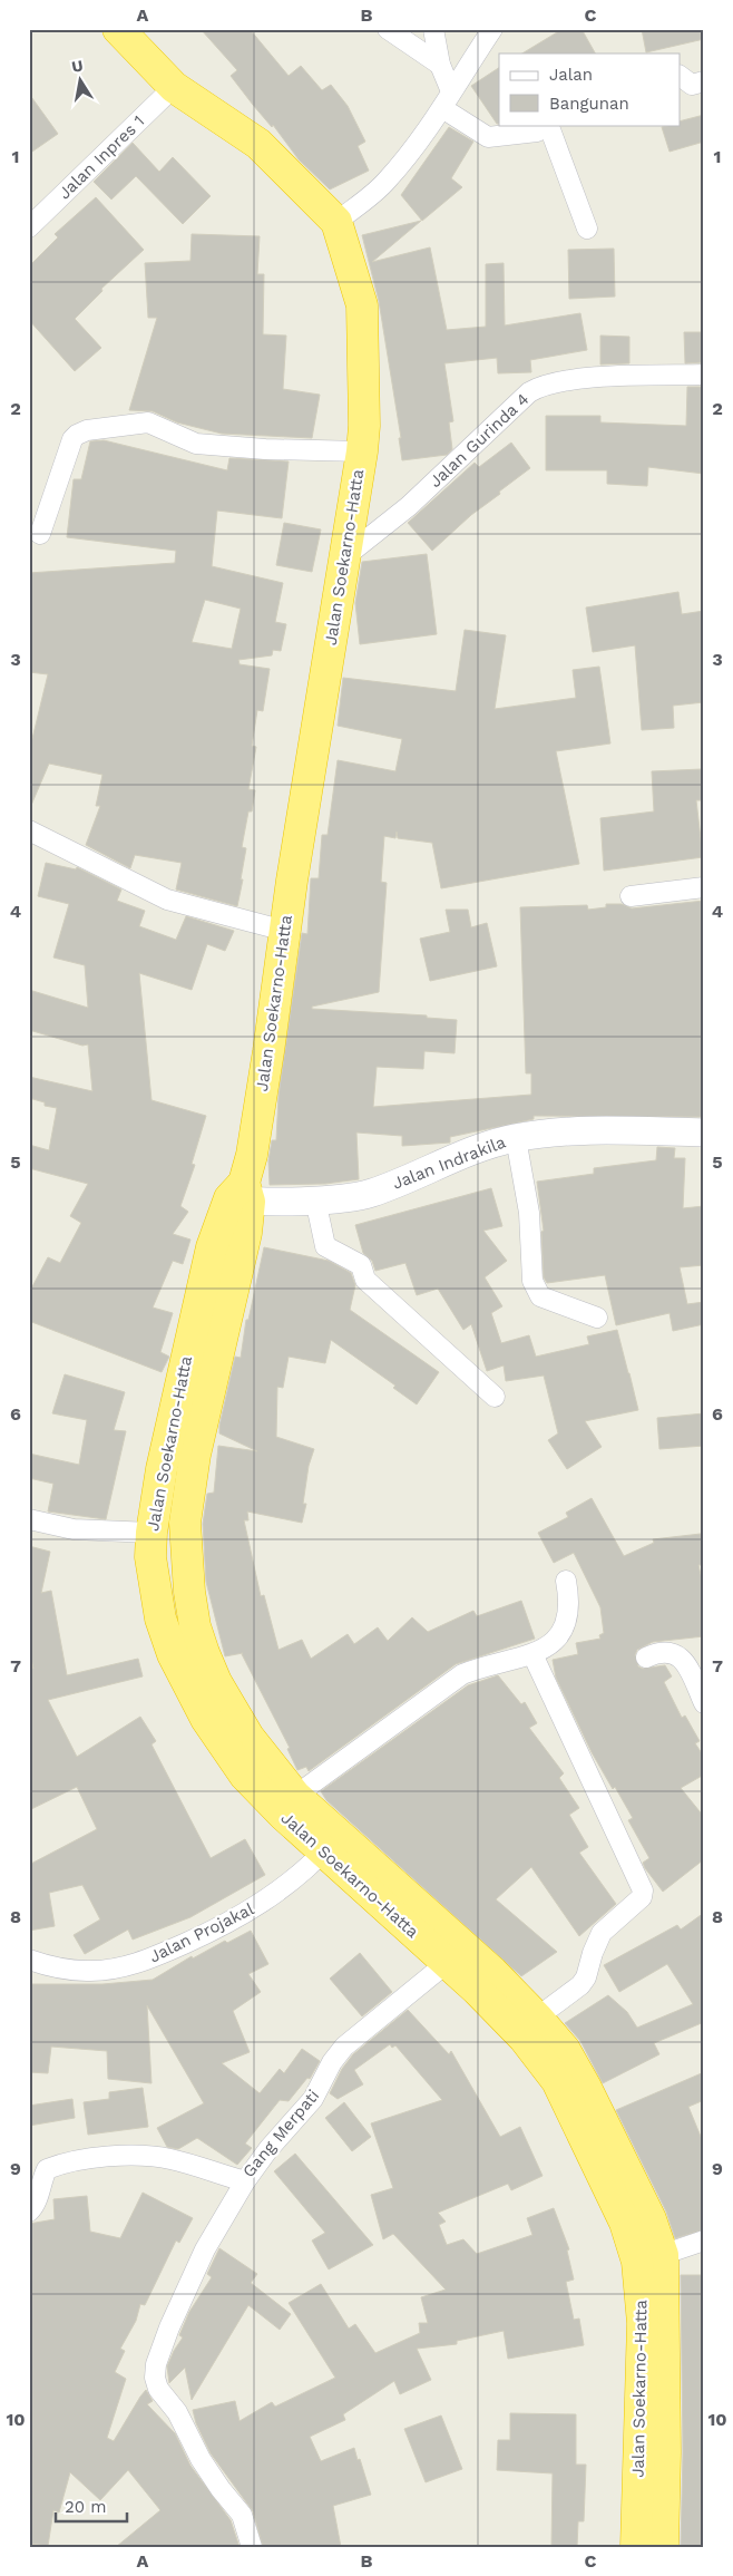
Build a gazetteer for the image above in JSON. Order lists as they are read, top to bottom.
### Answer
{
  "streets": {
    "highway": ["Jalan Soekarno-Hatta"],
    "street": [
      "Jalan Inpres 1",
      "Jalan Gurinda 4",
      "Jalan Indrakila",
      "Jalan Projakal",
      "Gang Merpati"
    ]
  },
  "crossings": [
    ["Jalan Inpres 1", "Jalan Soekarno-Hatta"],
    ["Jalan Gurinda 4", "Jalan Soekarno-Hatta"],
    ["Jalan Soekarno-Hatta", "Jalan Indrakila"],
    ["Jalan Soekarno-Hatta", "Jalan Projakal"],
    ["Jalan Soekarno-Hatta", "Gang Merpati"]
  ],
  "legend": ["Jalan", "Bangunan"],
  "scale_bar": "20 m",
  "north": "top",
  "grid": {
    "columns": ["A", "B", "C"],
    "rows": [
      "1",
      "2",
      "3",
      "4",
      "5",
      "6",
      "7",
      "8",
      "9",
      "10"
    ]
  }
}
